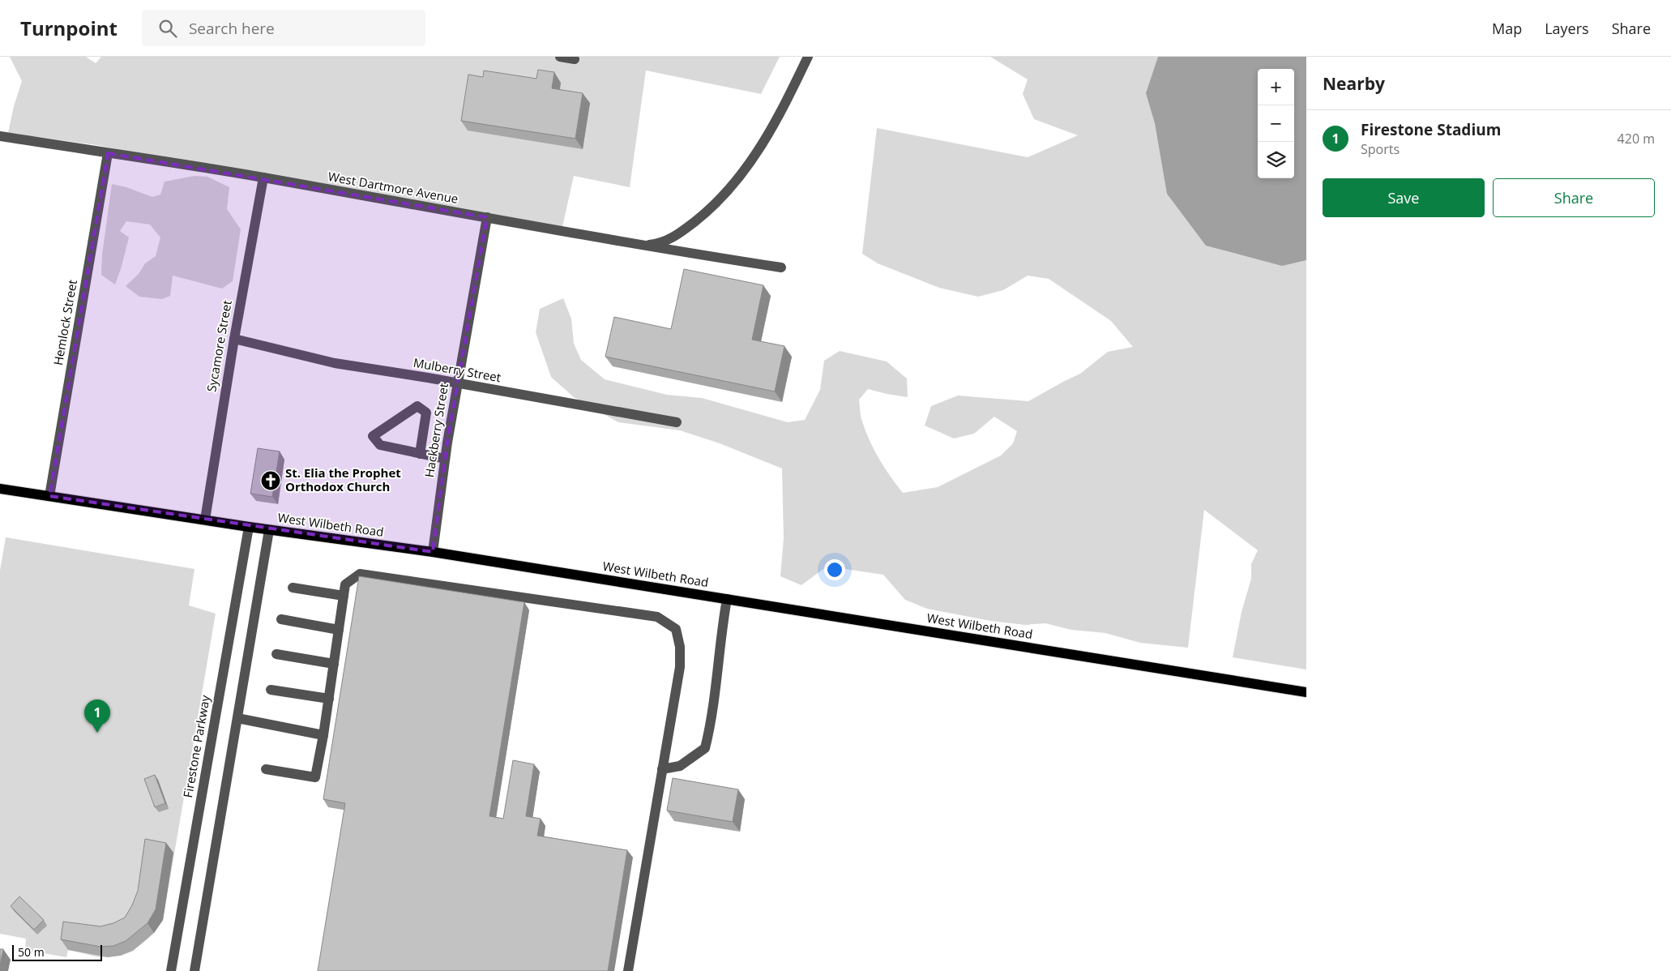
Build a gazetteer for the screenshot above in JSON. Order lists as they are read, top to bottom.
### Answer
{
  "streets": {
    "main road": ["West Wilbeth Road"],
    "street": [
      "West Dartmore Avenue",
      "Hemlock Street",
      "Sycamore Street",
      "Mulberry Street",
      "Hackberry Street",
      "Firestone Parkway"
    ]
  },
  "crossings": [
    ["West Dartmore Avenue", "Hemlock Street"],
    ["West Dartmore Avenue", "Sycamore Street"],
    ["West Dartmore Avenue", "Hackberry Street"],
    ["Hemlock Street", "West Wilbeth Road"],
    ["Sycamore Street", "Mulberry Street"],
    ["Sycamore Street", "West Wilbeth Road"],
    ["Mulberry Street", "Hackberry Street"],
    ["Hackberry Street", "West Wilbeth Road"],
    ["West Wilbeth Road", "Firestone Parkway"]
  ],
  "places": {
    "church": ["St. Elia the Prophet Orthodox Church"]
  },
  "scale_bar": "50 m",
  "page": {
    "header": "Turnpoint",
    "search": "Search here",
    "nav": ["Map", "Layers", "Share"],
    "heading": "Nearby",
    "map_buttons": ["+", "−"],
    "list": [
      {
        "mark": "1",
        "name": "Firestone Stadium",
        "note": "Sports",
        "value": "420 m"
      }
    ],
    "buttons": ["Save", "Share"],
    "pins": "1",
    "scale": "50 m"
  }
}
